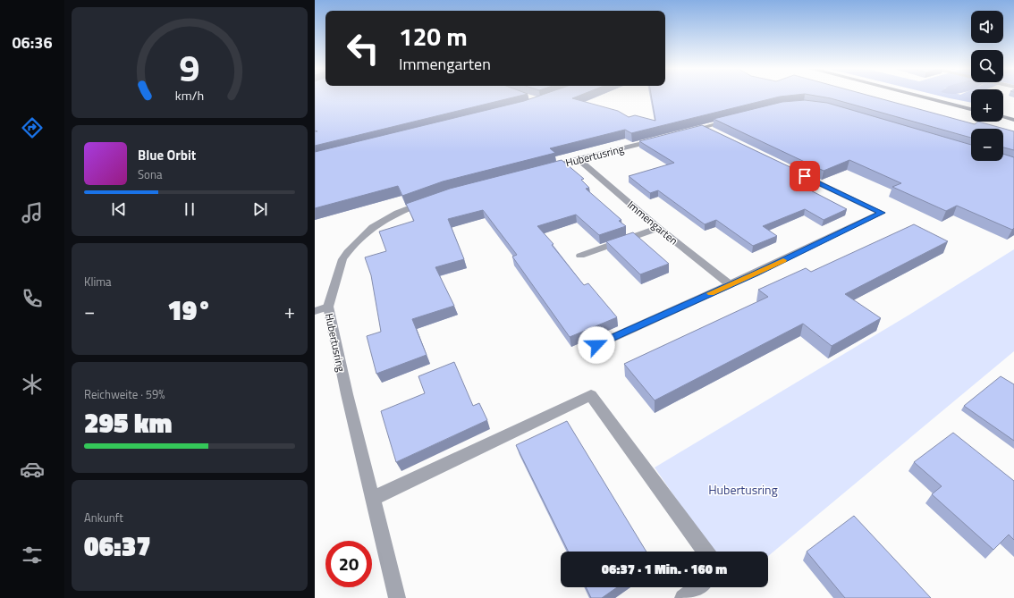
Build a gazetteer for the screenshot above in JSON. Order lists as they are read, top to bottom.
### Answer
{
  "streets": {
    "street": ["Hubertusring", "Immengarten"]
  },
  "crossings": [
    ["Hubertusring", "Immengarten"]
  ],
  "parks": ["Hubertusring"],
  "page": {
    "tabs": "06:36",
    "map_buttons": ["+", "−"],
    "turn": ["120 m", "Immengarten"],
    "song": ["Blue Orbit", "Sona"],
    "tile": [
      "Klima",
      ["Reichweite · 59%", "295 km"],
      ["Ankunft", "06:37"]
    ],
    "heat": ["−", "19°", "+"],
    "limit": "20",
    "trip": "06:37 · 1 Min. · 160 m",
    "gauge": ["9", "km/h"]
  }
}
